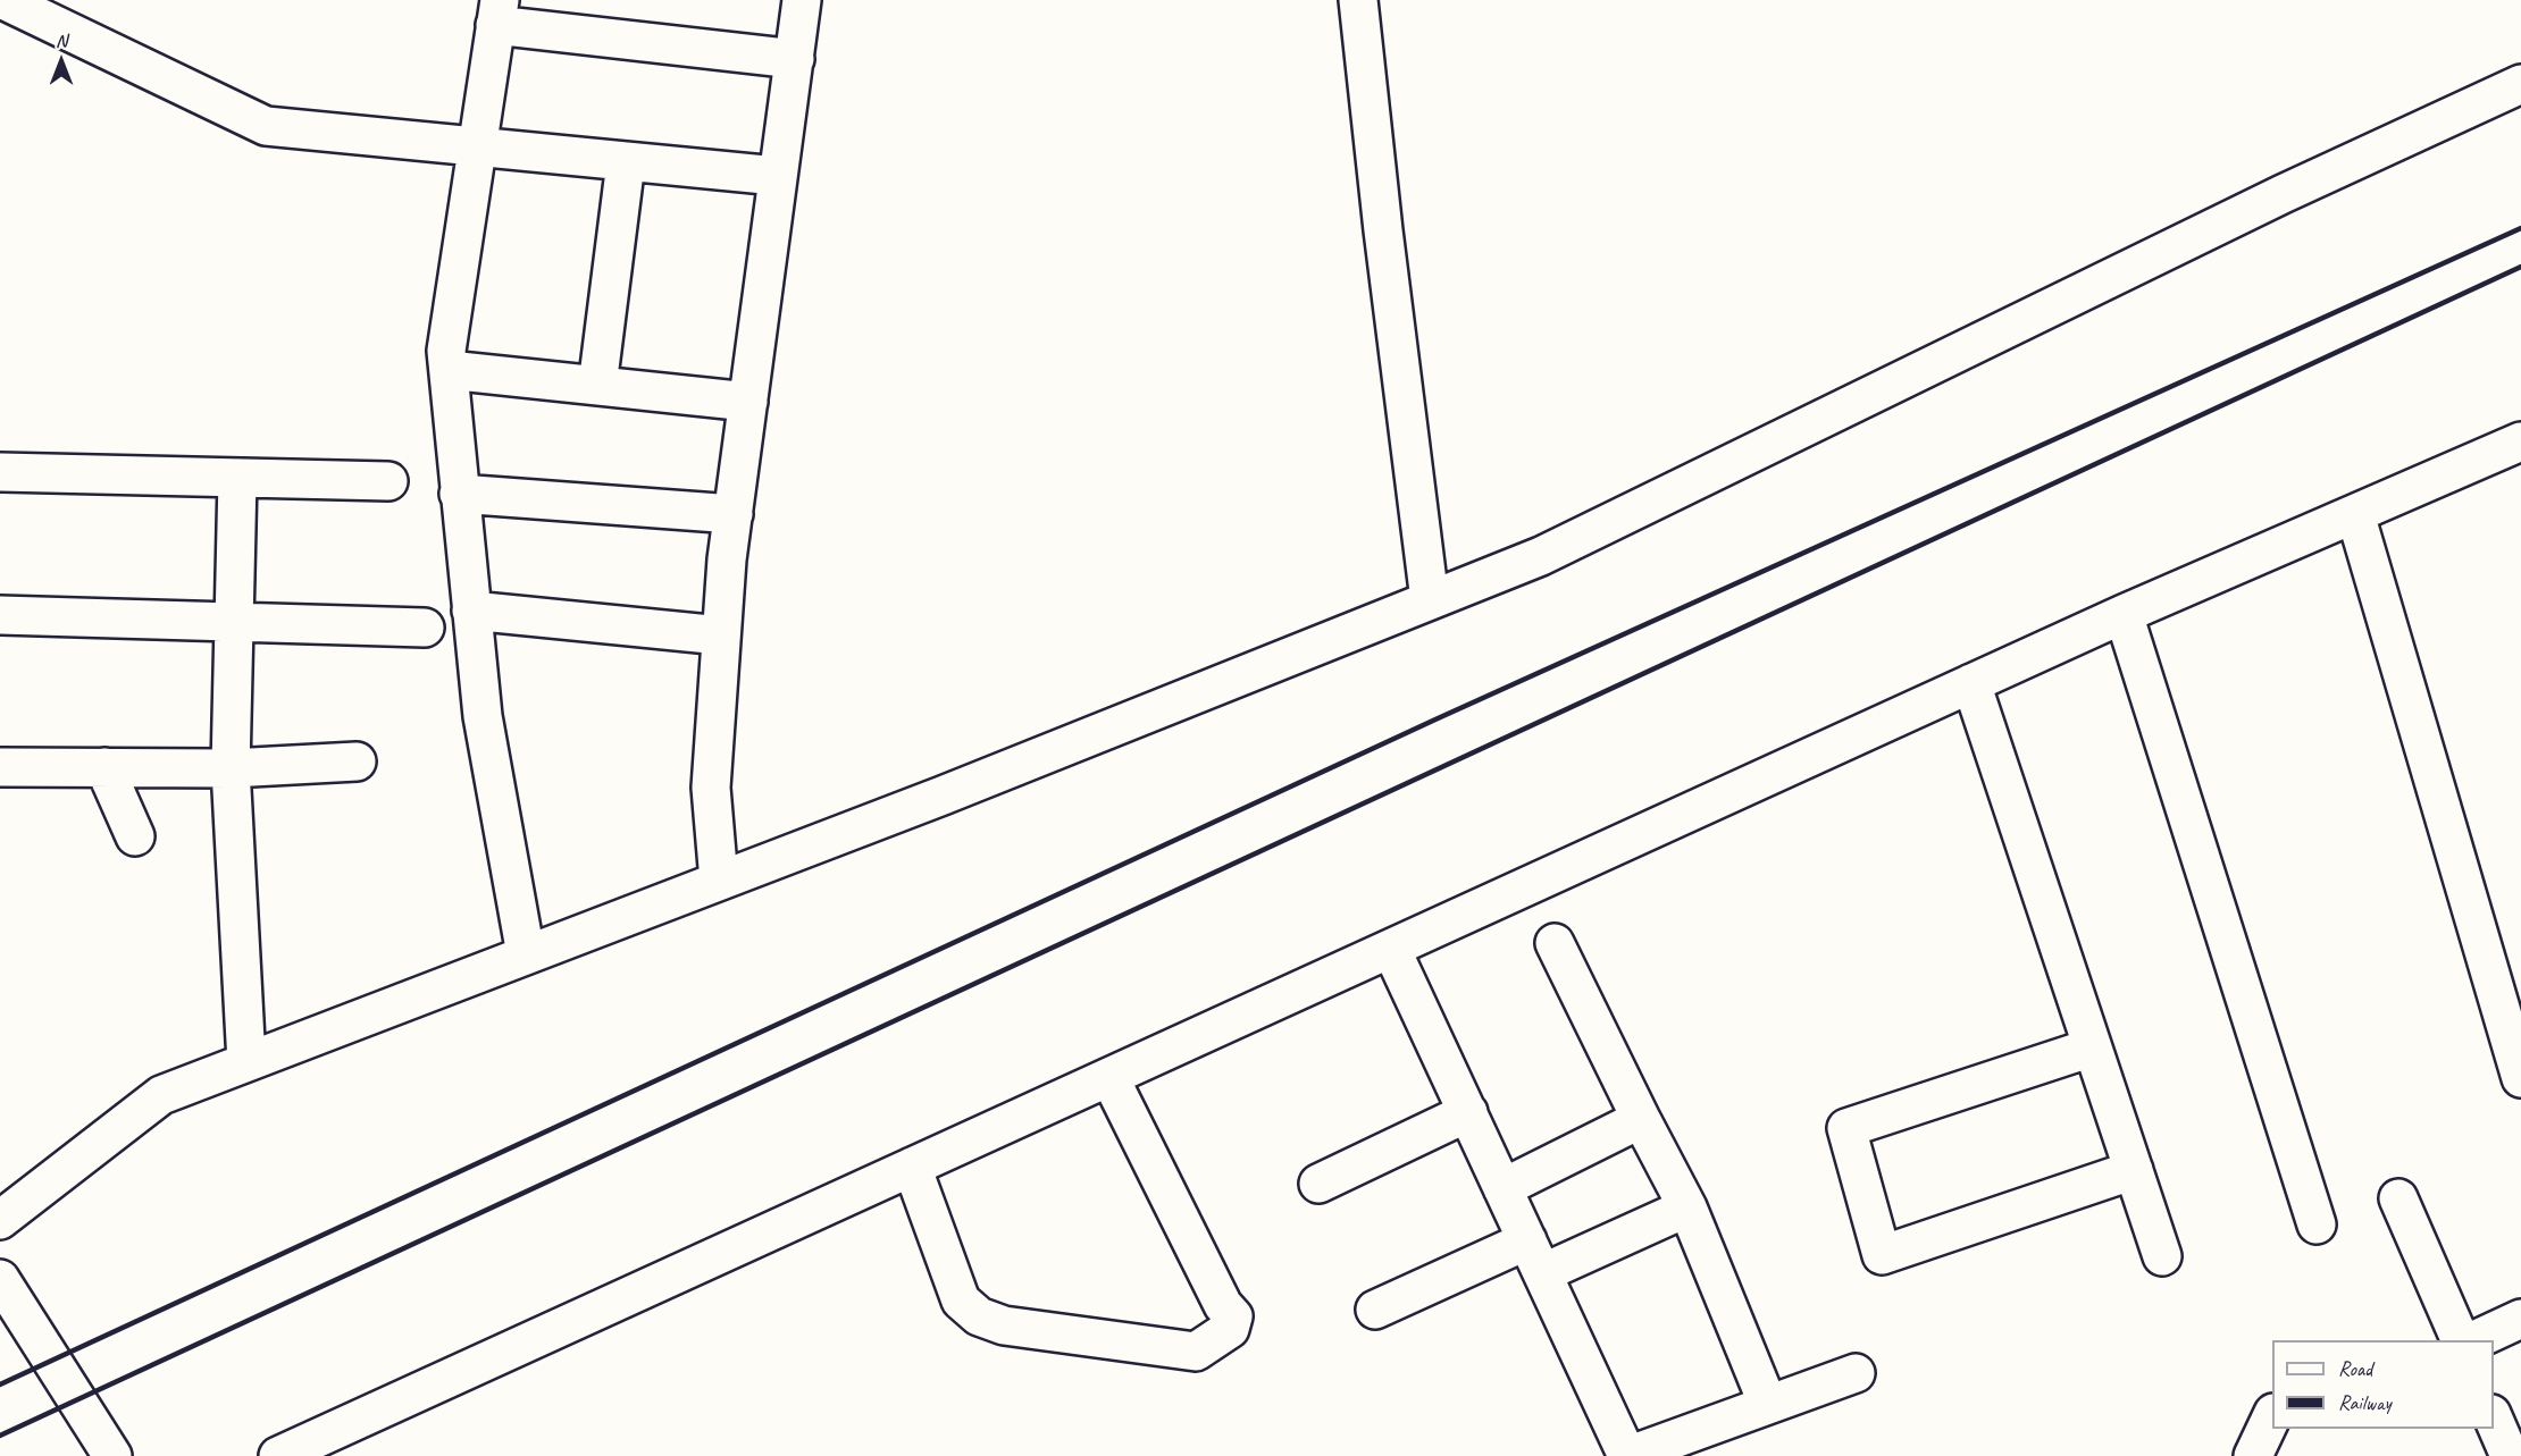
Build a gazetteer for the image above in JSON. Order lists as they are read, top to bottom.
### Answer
{
  "legend": ["Road", "Railway"],
  "north": "top"
}
